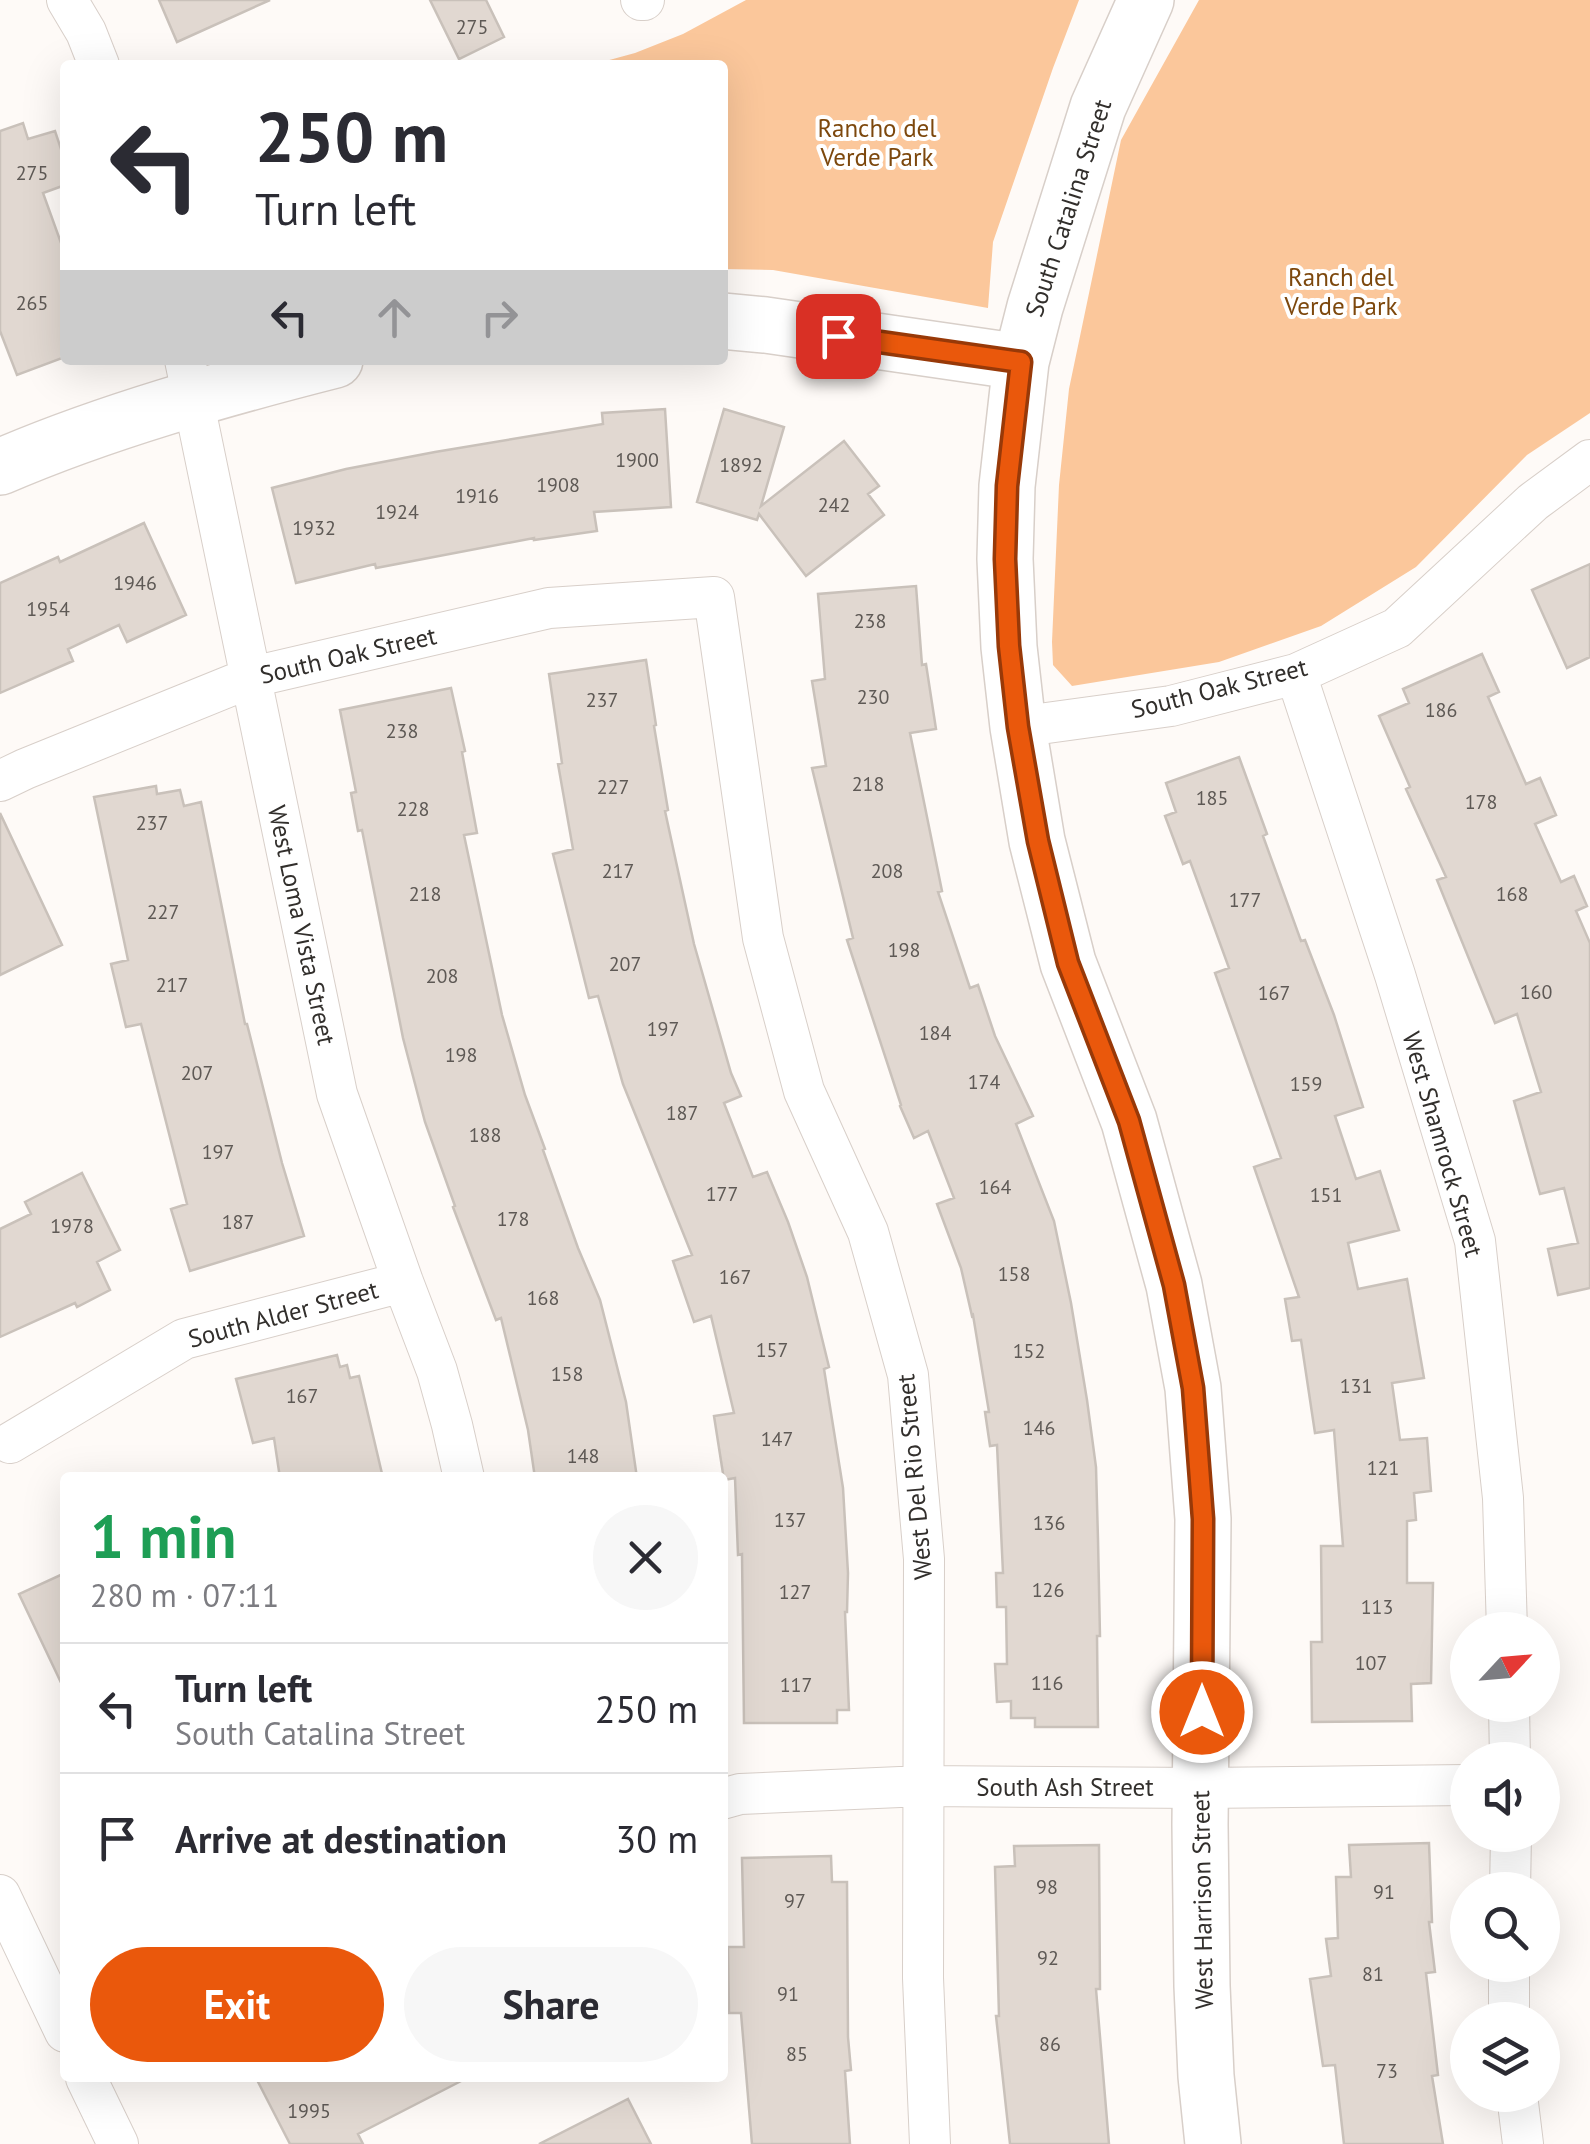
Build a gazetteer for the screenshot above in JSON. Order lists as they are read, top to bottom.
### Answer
{
  "streets": {
    "street": [
      "South Catalina Street",
      "South Oak Street",
      "West Loma Vista Street",
      "West Shamrock Street",
      "South Alder Street",
      "West Del Rio Street",
      "South Ash Street",
      "West Harrison Street"
    ]
  },
  "crossings": [
    ["South Catalina Street", "West Harrison Street"],
    ["South Oak Street", "West Loma Vista Street"],
    ["South Oak Street", "West Shamrock Street"],
    ["South Oak Street", "West Del Rio Street"],
    ["South Oak Street", "West Harrison Street"],
    ["West Loma Vista Street", "South Alder Street"],
    ["West Del Rio Street", "South Ash Street"],
    ["South Ash Street", "West Harrison Street"]
  ],
  "parks": ["Rancho del Verde Park", "Ranch del Verde Park"],
  "house_numbers": [
    "275",
    "275",
    "265",
    "1900",
    "1892",
    "1908",
    "1916",
    "242",
    "1924",
    "1932",
    "1946",
    "1954",
    "238",
    "230",
    "237",
    "186",
    "238",
    "218",
    "227",
    "185",
    "178",
    "228",
    "237",
    "217",
    "208",
    "218",
    "168",
    "177",
    "227",
    "198",
    "207",
    "208",
    "217",
    "160",
    "167",
    "197",
    "184",
    "198",
    "207",
    "174",
    "159",
    "187",
    "188",
    "197",
    "164",
    "177",
    "151",
    "178",
    "187",
    "1978",
    "158",
    "167",
    "168",
    "157",
    "152",
    "158",
    "131",
    "167",
    "146",
    "147",
    "148",
    "121",
    "137",
    "136",
    "126",
    "127",
    "113",
    "107",
    "116",
    "117",
    "98",
    "91",
    "97",
    "92",
    "81",
    "91",
    "86",
    "85",
    "73",
    "1995"
  ],
  "north": "top right",
  "page": {
    "turn": ["250 m", "Turn left"],
    "heading": ["1 min", "280 m · 07:11"],
    "list": [
      {
        "name": "Turn left",
        "note": "South Catalina Street",
        "value": "250 m"
      },
      {
        "name": "Arrive at destination",
        "value": "30 m"
      }
    ],
    "buttons": ["Exit", "Share"]
  }
}
